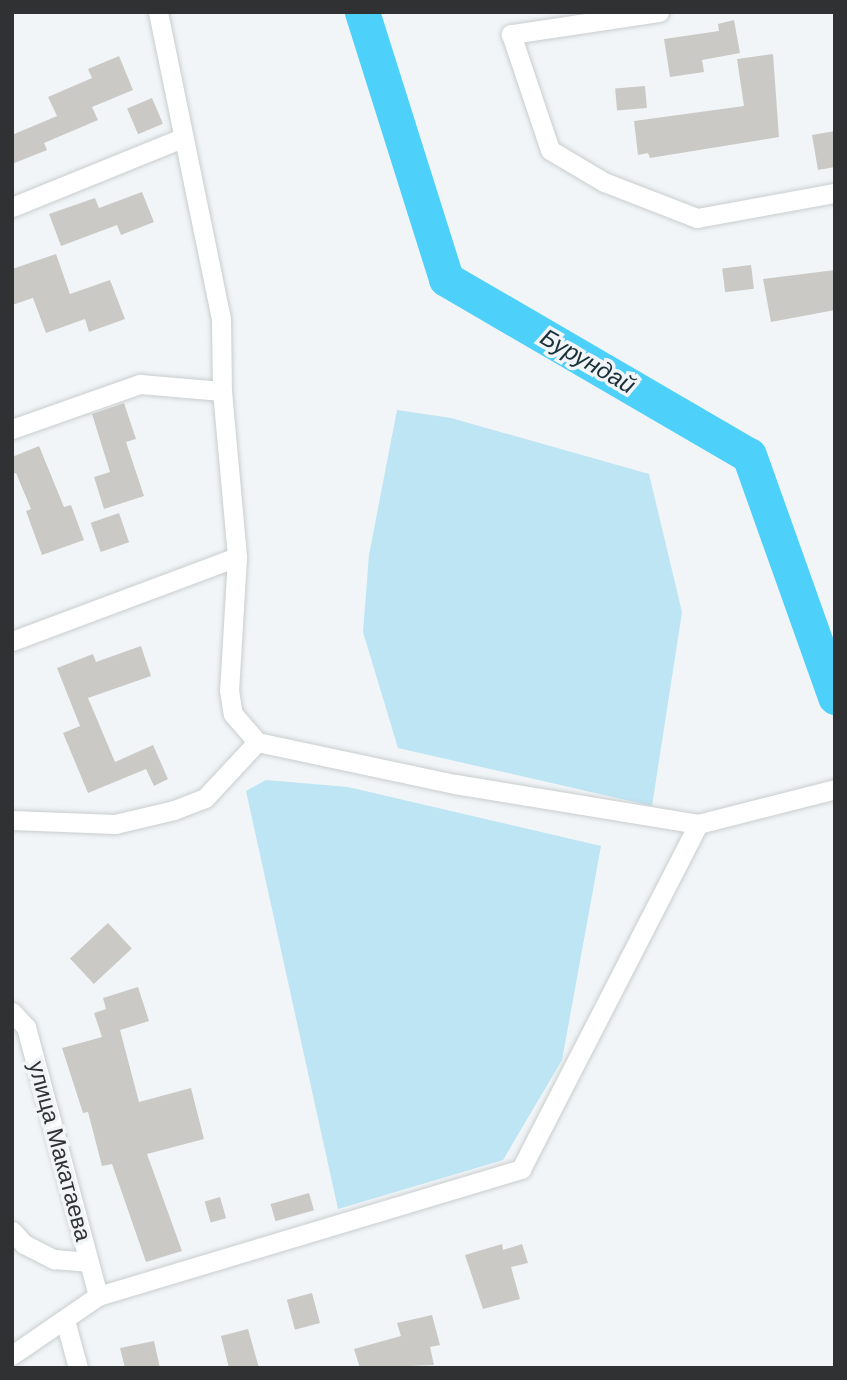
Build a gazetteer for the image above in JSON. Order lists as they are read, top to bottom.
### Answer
{
  "streets": {
    "street": ["улица Макатаева"]
  },
  "water": ["Бурундай"]
}
